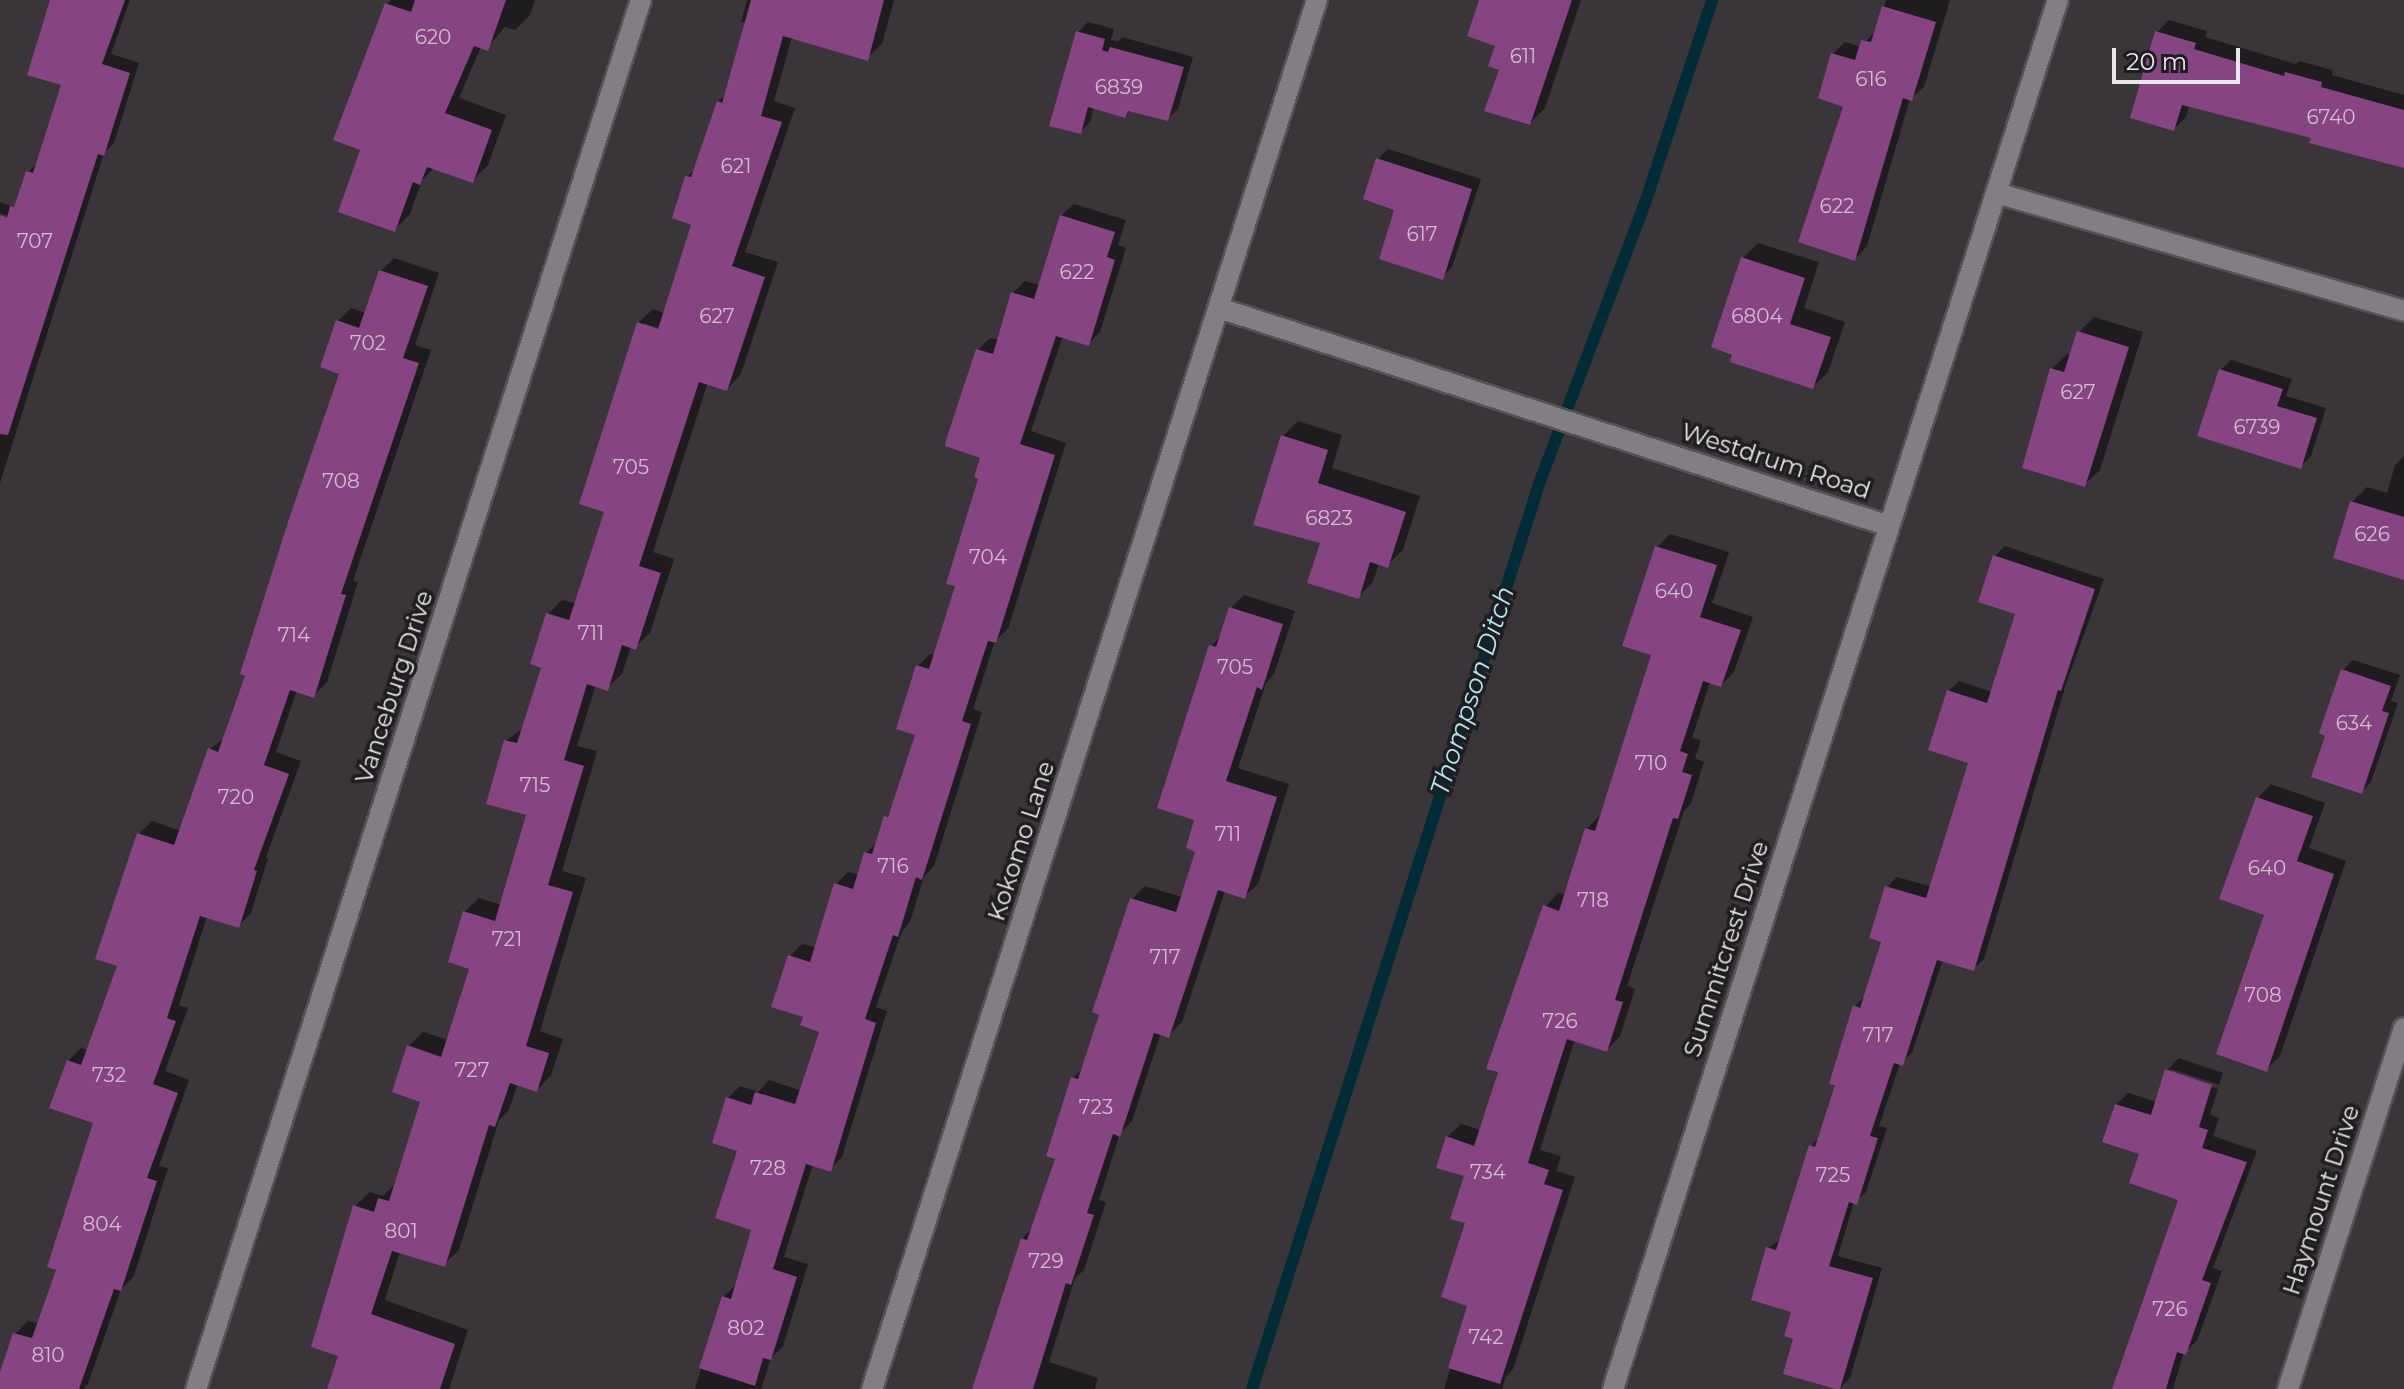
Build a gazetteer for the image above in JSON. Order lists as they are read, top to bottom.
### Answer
{
  "streets": {
    "street": [
      "Westdrum Road",
      "Vanceburg Drive",
      "Kokomo Lane",
      "Summitcrest Drive",
      "Haymount Drive"
    ]
  },
  "crossings": [
    ["Westdrum Road", "Kokomo Lane"],
    ["Westdrum Road", "Summitcrest Drive"]
  ],
  "water": ["Thompson Ditch"],
  "house_numbers": [
    "620",
    "611",
    "616",
    "6839",
    "6740",
    "621",
    "622",
    "617",
    "707",
    "622",
    "627",
    "6804",
    "702",
    "627",
    "6739",
    "705",
    "708",
    "6823",
    "626",
    "704",
    "640",
    "711",
    "714",
    "705",
    "634",
    "710",
    "715",
    "720",
    "711",
    "716",
    "640",
    "718",
    "721",
    "717",
    "708",
    "726",
    "717",
    "727",
    "732",
    "723",
    "728",
    "734",
    "725",
    "804",
    "801",
    "729",
    "726",
    "802",
    "742",
    "810"
  ],
  "scale_bar": "20 m"
}
